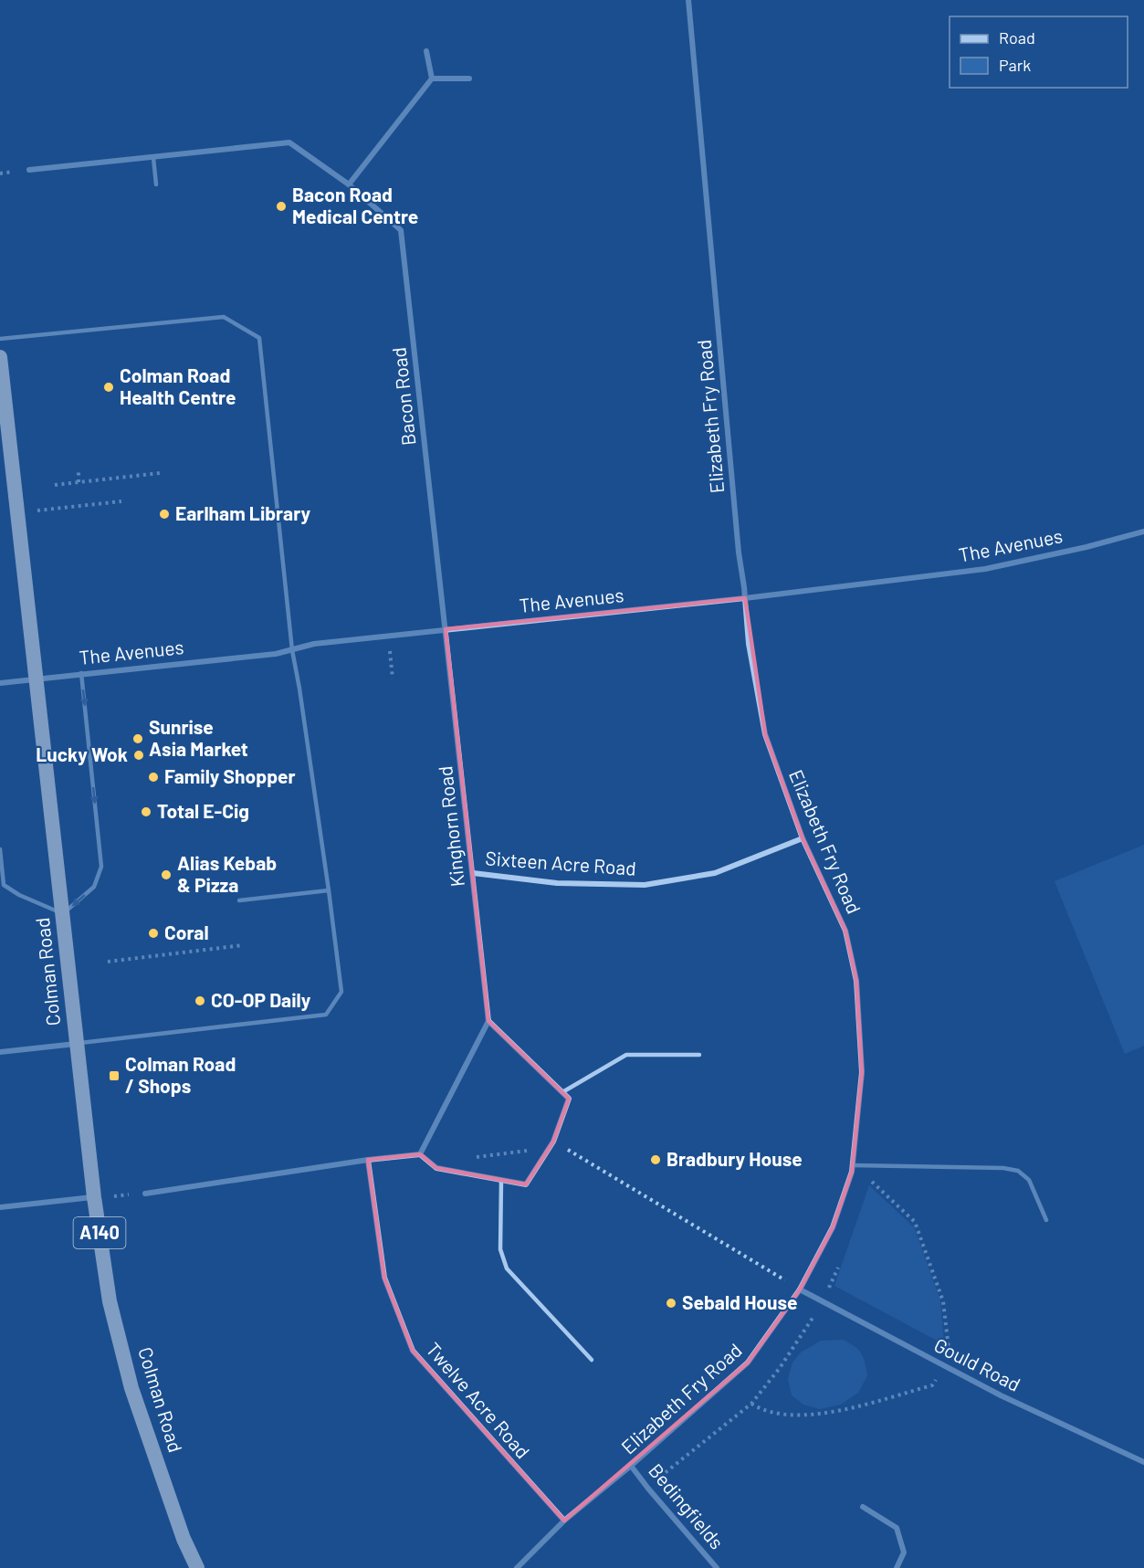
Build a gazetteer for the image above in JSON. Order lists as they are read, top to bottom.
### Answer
{
  "streets": {
    "highway": ["Colman Road", "A140"],
    "street": [
      "Bacon Road",
      "Elizabeth Fry Road",
      "The Avenues",
      "Kinghorn Road",
      "Sixteen Acre Road",
      "Gould Road",
      "Twelve Acre Road",
      "Bedingfields"
    ]
  },
  "crossings": [
    ["Bacon Road", "The Avenues"],
    ["Bacon Road", "Kinghorn Road"],
    ["Elizabeth Fry Road", "The Avenues"],
    ["Elizabeth Fry Road", "Sixteen Acre Road"],
    ["Elizabeth Fry Road", "Gould Road"],
    ["Elizabeth Fry Road", "Twelve Acre Road"],
    ["Elizabeth Fry Road", "Bedingfields"],
    ["The Avenues", "Kinghorn Road"],
    ["The Avenues", "Colman Road"],
    ["Kinghorn Road", "Sixteen Acre Road"]
  ],
  "places": {
    "other": [
      "Bacon Road Medical Centre",
      "Colman Road Health Centre",
      "Earlham Library",
      "Sunrise Asia Market",
      "Lucky Wok",
      "Family Shopper",
      "Total E-Cig",
      "Alias Kebab & Pizza",
      "Coral",
      "CO-OP Daily",
      "Bradbury House",
      "Sebald House"
    ],
    "transit": ["Colman Road / Shops"]
  },
  "legend": ["Road", "Park"]
}
